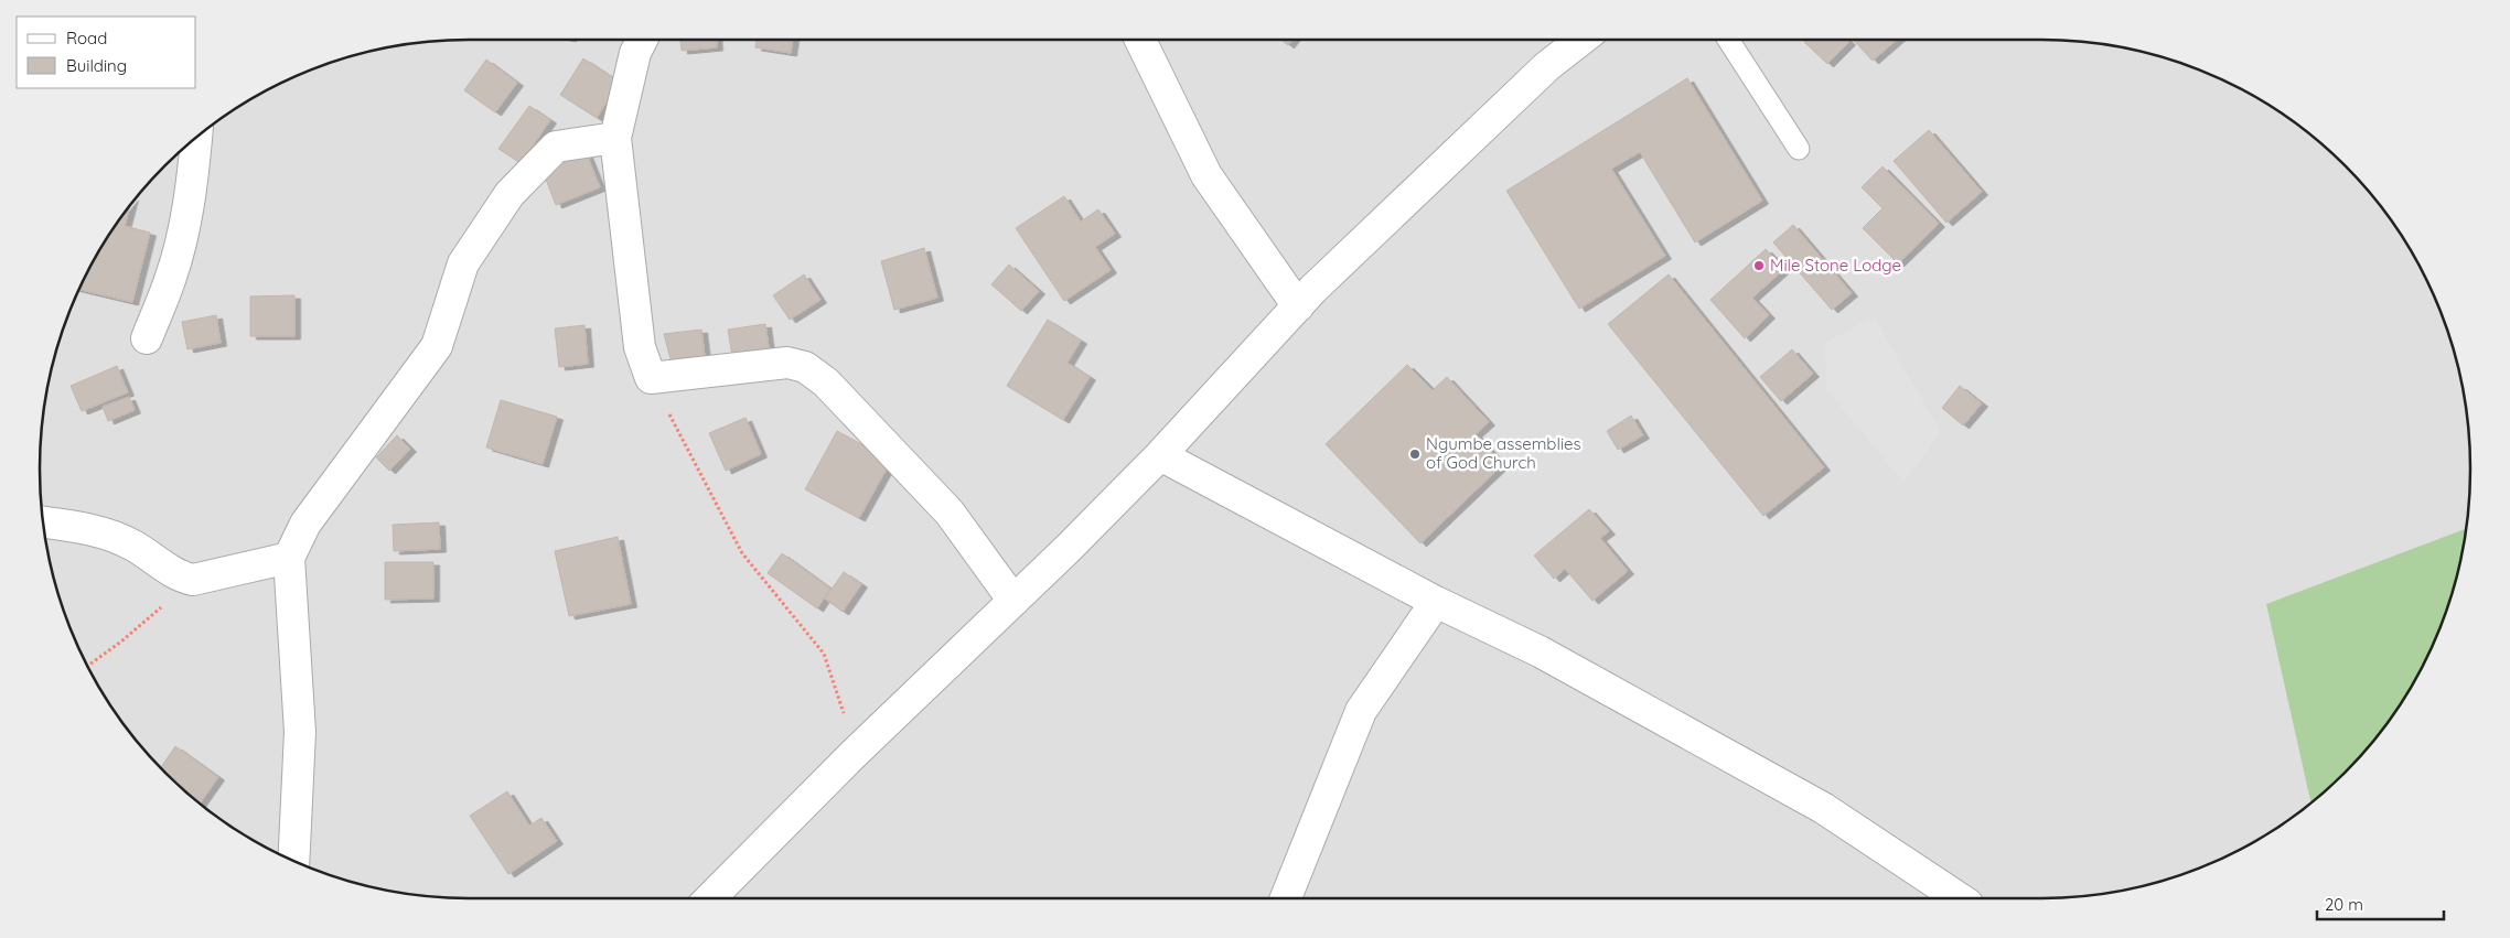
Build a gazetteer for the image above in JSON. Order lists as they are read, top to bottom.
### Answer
{
  "places": ["Mile Stone Lodge", "Ngumbe assemblies of God Church"],
  "legend": ["Road", "Building"],
  "scale_bar": "20 m"
}
